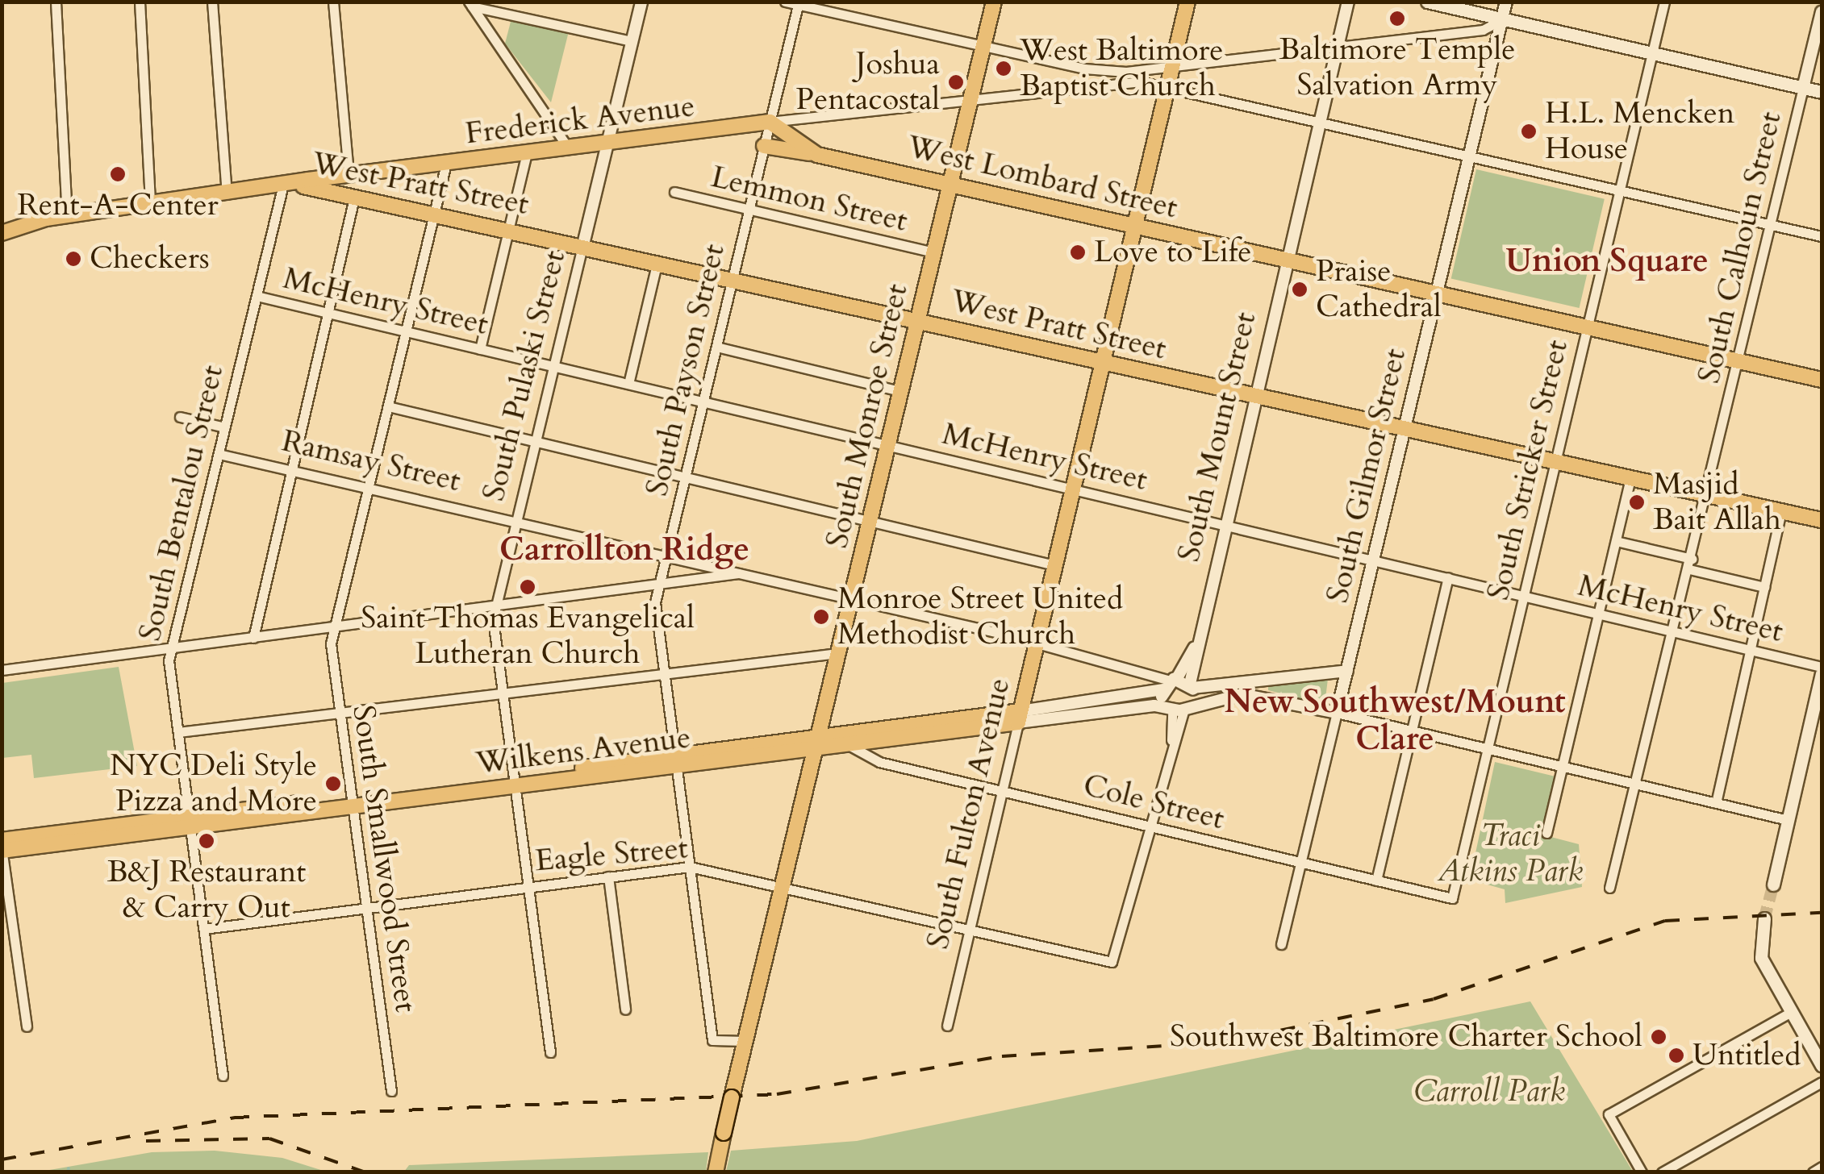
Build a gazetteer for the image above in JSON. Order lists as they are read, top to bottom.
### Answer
{
  "streets": {
    "main road": [
      "Frederick Avenue",
      "West Lombard Street",
      "West Pratt Street",
      "South Monroe Street",
      "Wilkens Avenue",
      "South Fulton Avenue"
    ],
    "street": [
      "Lemmon Street",
      "South Calhoun Street",
      "McHenry Street",
      "South Payson Street",
      "South Pulaski Street",
      "South Mount Street",
      "Ramsay Street",
      "South Stricker Street",
      "South Gilmor Street",
      "South Bentalou Street",
      "Cole Street",
      "Eagle Street",
      "South Smallwood Street"
    ]
  },
  "crossings": [
    ["Frederick Avenue", "West Lombard Street"],
    ["Frederick Avenue", "West Pratt Street"],
    ["Frederick Avenue", "South Calhoun Street"],
    ["Frederick Avenue", "South Payson Street"],
    ["Frederick Avenue", "South Pulaski Street"],
    ["Frederick Avenue", "South Monroe Street"],
    ["Frederick Avenue", "South Mount Street"],
    ["Frederick Avenue", "South Stricker Street"],
    ["Frederick Avenue", "South Gilmor Street"],
    ["Frederick Avenue", "South Bentalou Street"],
    ["Frederick Avenue", "South Fulton Avenue"],
    ["Frederick Avenue", "South Smallwood Street"],
    ["West Lombard Street", "South Calhoun Street"],
    ["West Lombard Street", "South Payson Street"],
    ["West Lombard Street", "South Monroe Street"],
    ["West Lombard Street", "South Mount Street"],
    ["West Lombard Street", "South Stricker Street"],
    ["West Lombard Street", "South Gilmor Street"],
    ["West Lombard Street", "South Fulton Avenue"],
    ["West Pratt Street", "South Calhoun Street"],
    ["West Pratt Street", "South Payson Street"],
    ["West Pratt Street", "South Pulaski Street"],
    ["West Pratt Street", "South Monroe Street"],
    ["West Pratt Street", "South Mount Street"],
    ["West Pratt Street", "South Stricker Street"],
    ["West Pratt Street", "South Gilmor Street"],
    ["West Pratt Street", "South Bentalou Street"],
    ["West Pratt Street", "South Fulton Avenue"],
    ["West Pratt Street", "South Smallwood Street"],
    ["Lemmon Street", "South Payson Street"],
    ["Lemmon Street", "South Monroe Street"],
    ["South Calhoun Street", "McHenry Street"],
    ["McHenry Street", "South Payson Street"],
    ["McHenry Street", "South Pulaski Street"],
    ["McHenry Street", "South Monroe Street"],
    ["McHenry Street", "South Mount Street"],
    ["McHenry Street", "South Stricker Street"],
    ["McHenry Street", "South Gilmor Street"],
    ["McHenry Street", "South Bentalou Street"],
    ["McHenry Street", "South Fulton Avenue"],
    ["McHenry Street", "South Smallwood Street"],
    ["South Payson Street", "South Monroe Street"],
    ["South Payson Street", "Ramsay Street"],
    ["South Payson Street", "Wilkens Avenue"],
    ["South Payson Street", "Eagle Street"],
    ["South Pulaski Street", "Ramsay Street"],
    ["South Pulaski Street", "Wilkens Avenue"],
    ["South Pulaski Street", "Eagle Street"],
    ["South Monroe Street", "Ramsay Street"],
    ["South Monroe Street", "Wilkens Avenue"],
    ["South Monroe Street", "Eagle Street"],
    ["South Mount Street", "Ramsay Street"],
    ["South Mount Street", "Wilkens Avenue"],
    ["Ramsay Street", "South Bentalou Street"],
    ["Ramsay Street", "Wilkens Avenue"],
    ["Ramsay Street", "South Fulton Avenue"],
    ["Ramsay Street", "South Smallwood Street"],
    ["South Stricker Street", "Cole Street"],
    ["South Gilmor Street", "Wilkens Avenue"],
    ["South Gilmor Street", "Cole Street"],
    ["South Bentalou Street", "Wilkens Avenue"],
    ["South Bentalou Street", "Eagle Street"],
    ["Wilkens Avenue", "Cole Street"],
    ["Wilkens Avenue", "South Fulton Avenue"],
    ["Wilkens Avenue", "South Smallwood Street"],
    ["Cole Street", "South Fulton Avenue"],
    ["Cole Street", "Eagle Street"],
    ["South Fulton Avenue", "Eagle Street"],
    ["Eagle Street", "South Smallwood Street"]
  ],
  "districts": ["Union Square", "Carrollton Ridge", "New Southwest/Mount Clare"],
  "parks": ["Traci Atkins Park", "Carroll Park"],
  "places": [
    "Baltimore Temple Salvation Army",
    "West Baltimore Baptist Church",
    "Joshua Pentacostal",
    "H.L. Mencken House",
    "Rent-A-Center",
    "Love to Life",
    "Checkers",
    "Praise Cathedral",
    "Masjid Bait Allah",
    "Saint Thomas Evangelical Lutheran Church",
    "Monroe Street United Methodist Church",
    "NYC Deli Style Pizza and More",
    "B&J Restaurant & Carry Out",
    "Southwest Baltimore Charter School",
    "Untitled"
  ]
}
